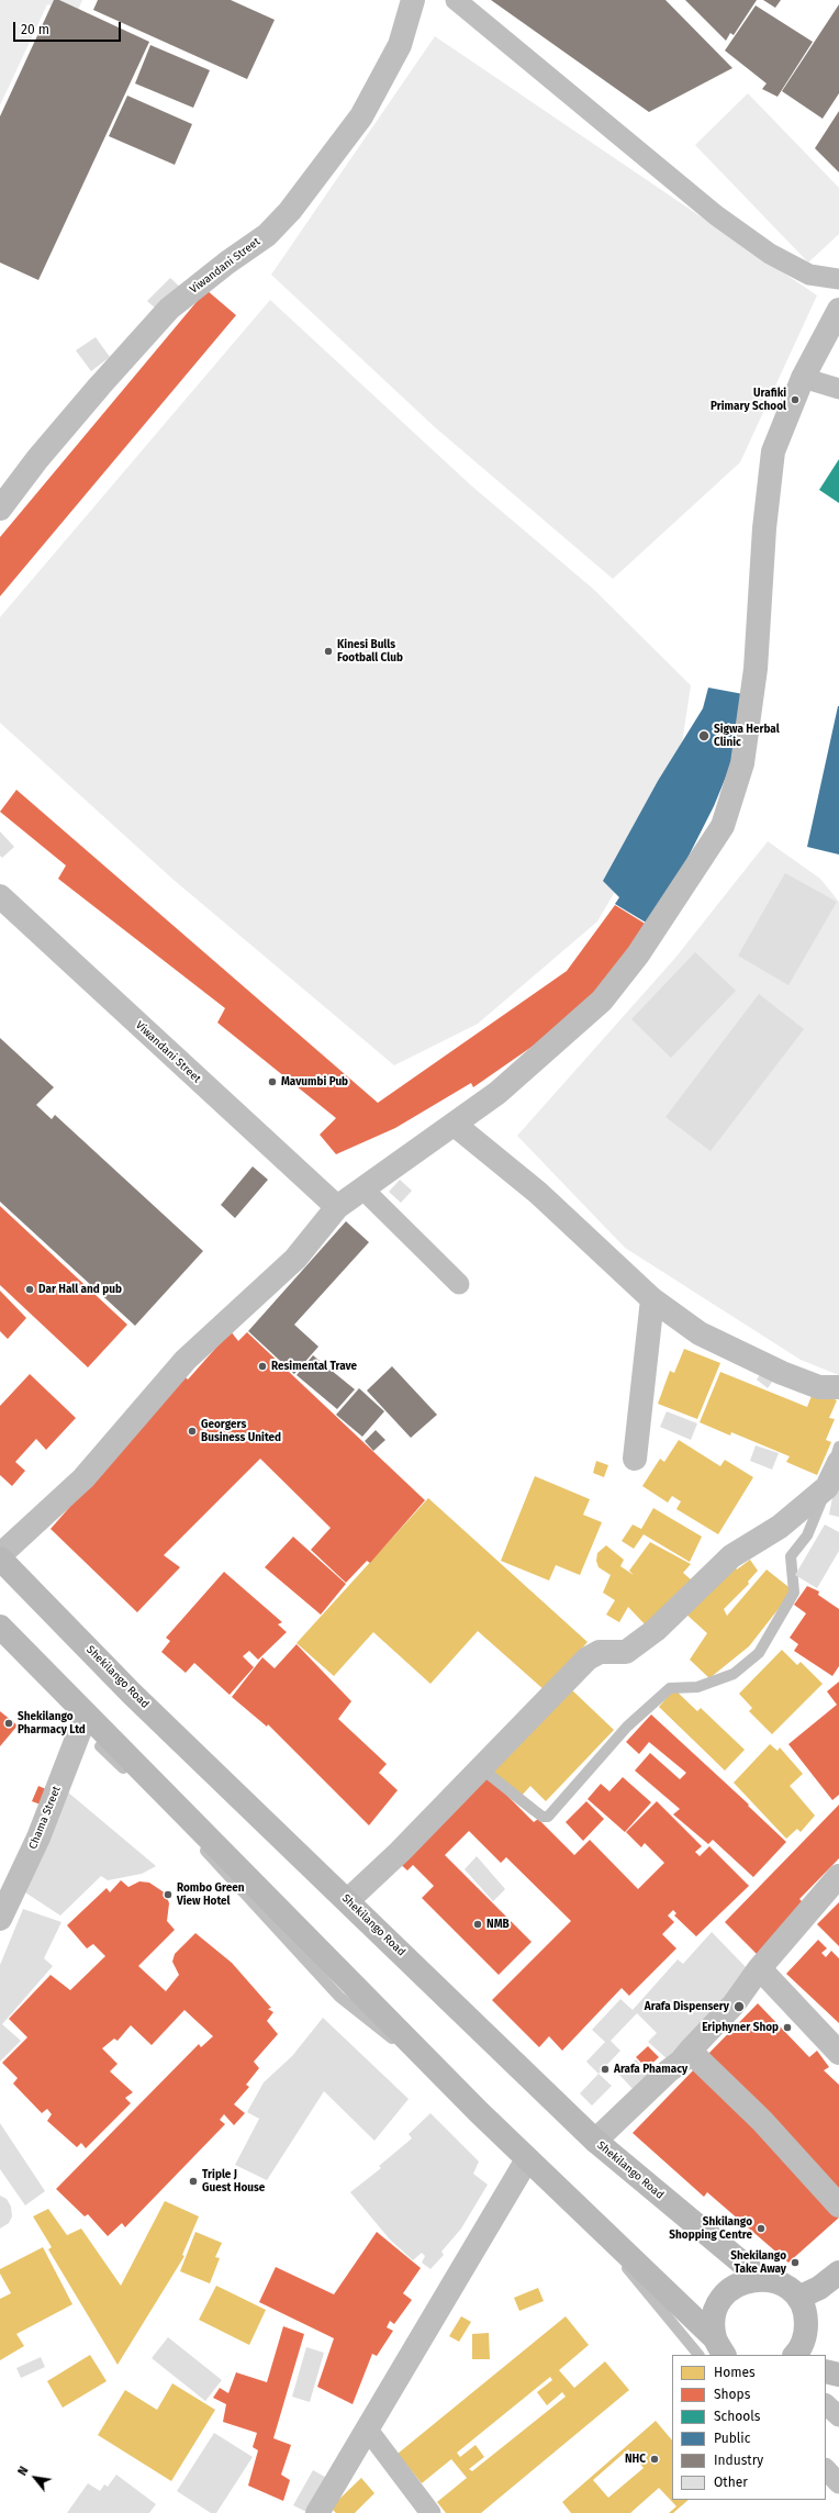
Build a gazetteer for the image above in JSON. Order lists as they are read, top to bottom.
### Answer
{
  "streets": {
    "main road": ["Shekilango Road"],
    "street": ["Viwandani Street", "Chama Street"]
  },
  "places": [
    "Urafiki Primary School",
    "Kinesi Bulls Football Club",
    "Sigwa Herbal Clinic",
    "Mavumbi Pub",
    "Dar Hall and pub",
    "Resimental Trave",
    "Georgers Business United",
    "Shekilango Pharmacy Ltd",
    "Rombo Green View Hotel",
    "NMB",
    "Arafa Dispensery",
    "Eriphyner Shop",
    "Arafa Phamacy",
    "Triple J Guest House",
    "Shkilango Shopping Centre",
    "Shekilango Take Away",
    "NHC"
  ],
  "legend": [
    "Homes",
    "Shops",
    "Schools",
    "Public",
    "Industry",
    "Other"
  ],
  "scale_bar": "20 m",
  "north": "top left"
}
